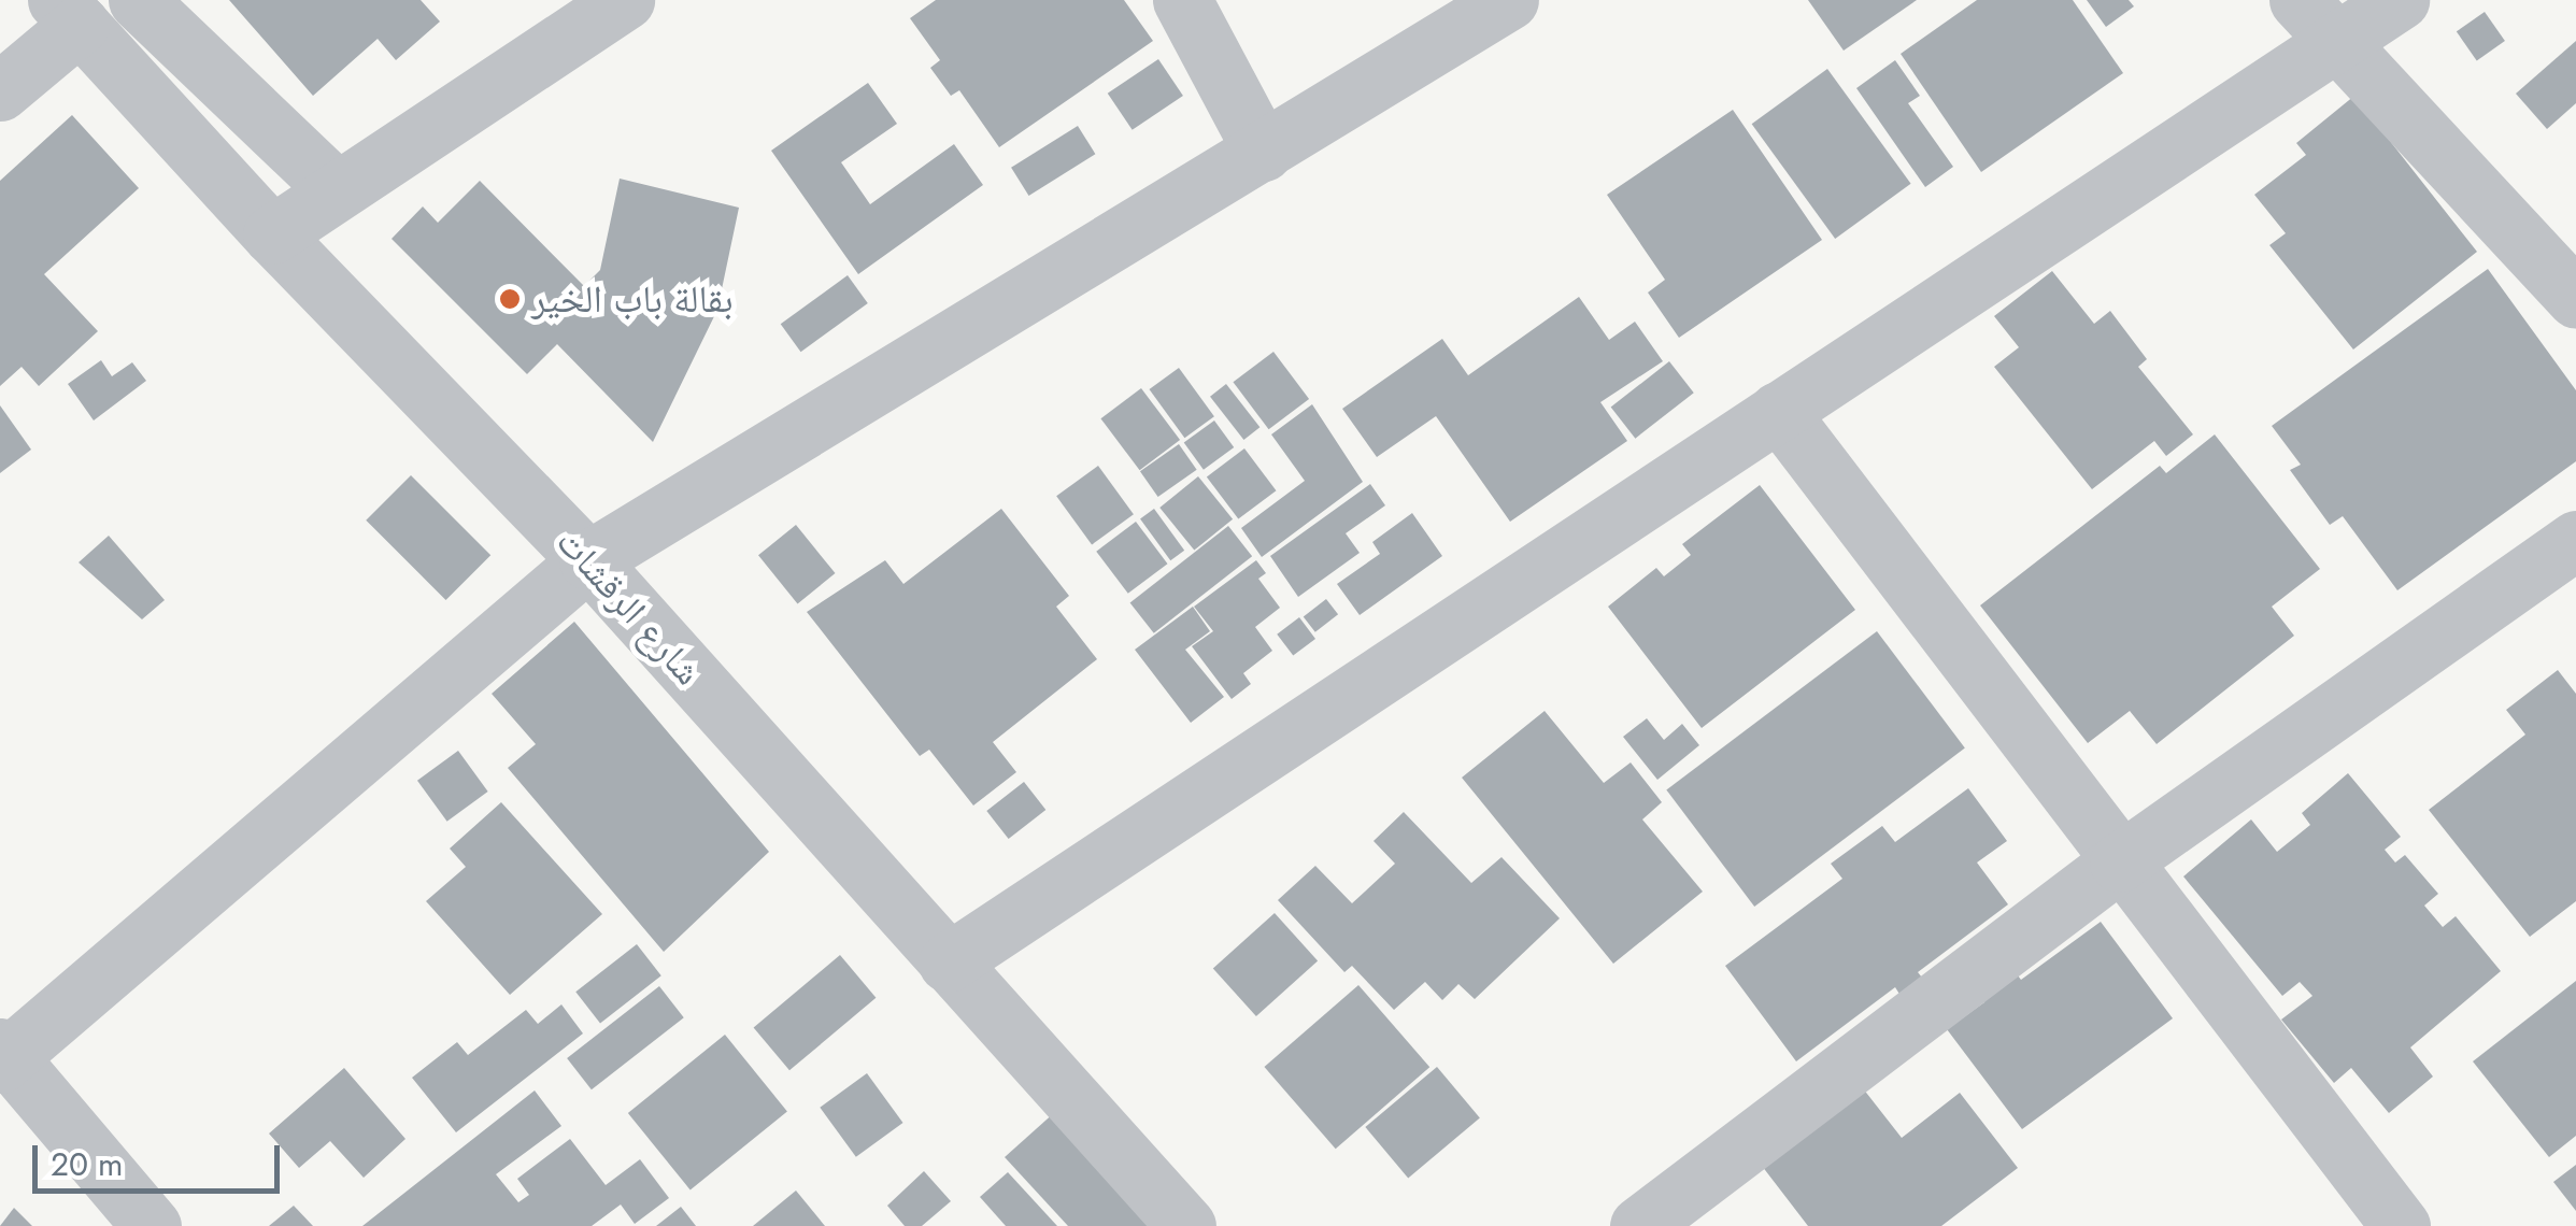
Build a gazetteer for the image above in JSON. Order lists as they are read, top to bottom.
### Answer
{
  "streets": {
    "street": ["شارع الرقشات"]
  },
  "places": ["بقالة باب الخير"],
  "scale_bar": "20 m"
}
